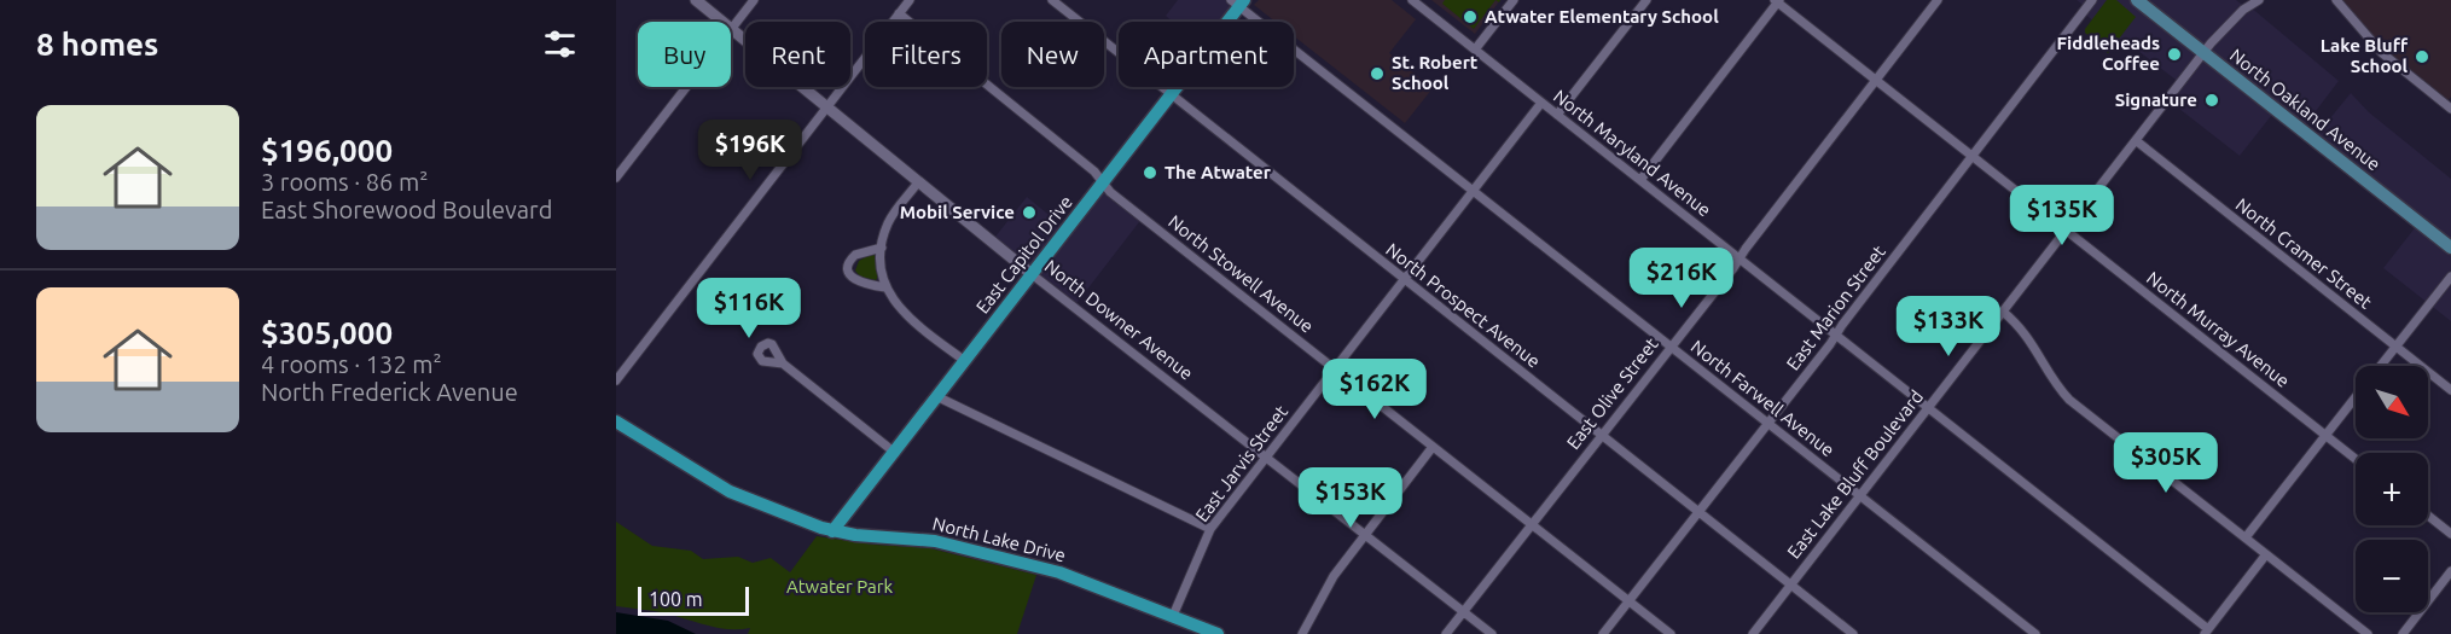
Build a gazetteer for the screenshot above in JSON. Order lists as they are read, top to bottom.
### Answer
{
  "streets": {
    "main road": ["North Oakland Avenue", "East Capitol Drive", "North Lake Drive"],
    "street": [
      "North Maryland Avenue",
      "North Cramer Street",
      "North Stowell Avenue",
      "North Prospect Avenue",
      "East Marion Street",
      "North Downer Avenue",
      "North Murray Avenue",
      "East Olive Street",
      "North Farwell Avenue",
      "East Jarvis Street",
      "East Lake Bluff Boulevard"
    ]
  },
  "crossings": [
    ["North Oakland Avenue", "East Lake Bluff Boulevard"],
    ["North Maryland Avenue", "East Marion Street"],
    ["North Maryland Avenue", "East Olive Street"],
    ["North Maryland Avenue", "East Jarvis Street"],
    ["North Maryland Avenue", "East Lake Bluff Boulevard"],
    ["North Cramer Street", "East Lake Bluff Boulevard"],
    ["East Capitol Drive", "North Stowell Avenue"],
    ["East Capitol Drive", "North Prospect Avenue"],
    ["East Capitol Drive", "North Downer Avenue"],
    ["East Capitol Drive", "North Farwell Avenue"],
    ["East Capitol Drive", "North Lake Drive"],
    ["North Stowell Avenue", "East Marion Street"],
    ["North Stowell Avenue", "East Olive Street"],
    ["North Stowell Avenue", "East Jarvis Street"],
    ["North Prospect Avenue", "East Marion Street"],
    ["North Prospect Avenue", "East Olive Street"],
    ["North Prospect Avenue", "East Jarvis Street"],
    ["North Prospect Avenue", "East Lake Bluff Boulevard"],
    ["East Marion Street", "North Murray Avenue"],
    ["East Marion Street", "North Farwell Avenue"],
    ["North Downer Avenue", "East Olive Street"],
    ["North Downer Avenue", "East Jarvis Street"],
    ["North Murray Avenue", "East Olive Street"],
    ["North Murray Avenue", "East Lake Bluff Boulevard"],
    ["East Olive Street", "North Farwell Avenue"],
    ["North Farwell Avenue", "East Jarvis Street"],
    ["North Farwell Avenue", "East Lake Bluff Boulevard"],
    ["East Jarvis Street", "North Lake Drive"]
  ],
  "parks": ["Atwater Park"],
  "places": [
    "Atwater Elementary School",
    "Fiddleheads Coffee",
    "Lake Bluff School",
    "St. Robert School",
    "Signature",
    "The Atwater",
    "Mobil Service"
  ],
  "scale_bar": "100 m",
  "north": "bottom right",
  "page": {
    "heading": "8 homes",
    "chip": [
      "Buy",
      "Rent",
      "Filters",
      "New",
      "Apartment"
    ],
    "list": [
      {
        "name": "$196,000",
        "note": "3 rooms · 86 m² · East Shorewood Boulevard"
      },
      {
        "name": "$305,000",
        "note": "4 rooms · 132 m² · North Frederick Avenue"
      }
    ],
    "price": [
      "$196K",
      "$135K",
      "$216K",
      "$116K",
      "$133K",
      "$162K",
      "$305K",
      "$153K"
    ],
    "map_buttons": ["+", "−"],
    "scale": "100 m"
  }
}
